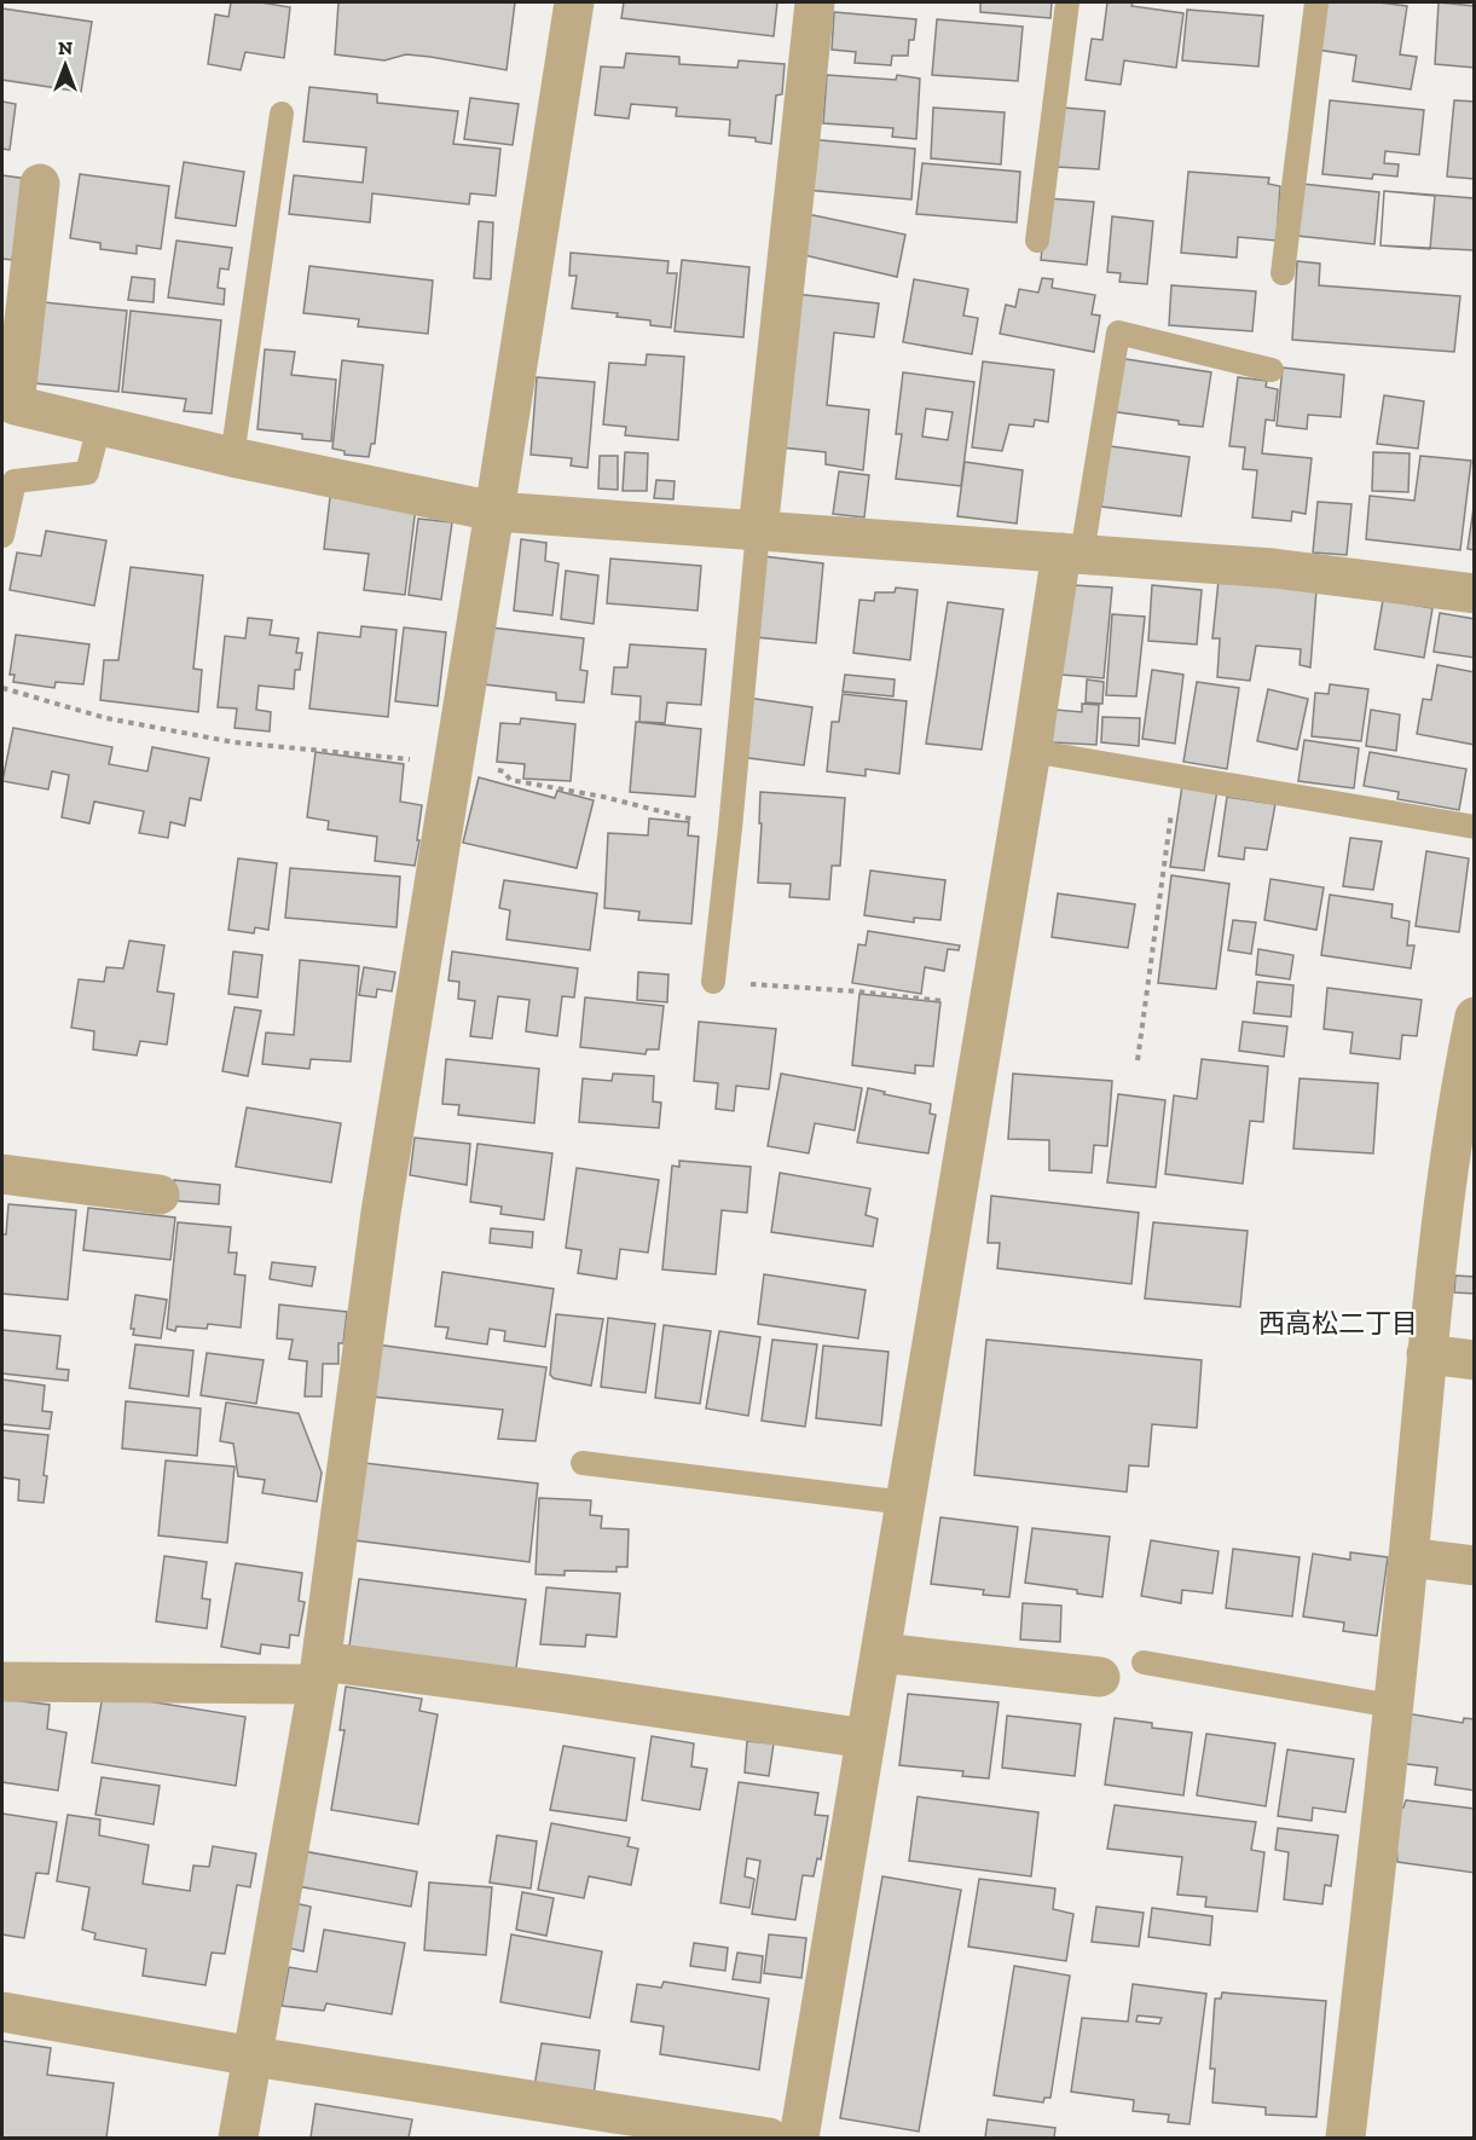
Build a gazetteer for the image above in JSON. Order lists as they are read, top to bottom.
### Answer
{
  "districts": ["西高松二丁目"],
  "north": "top"
}
